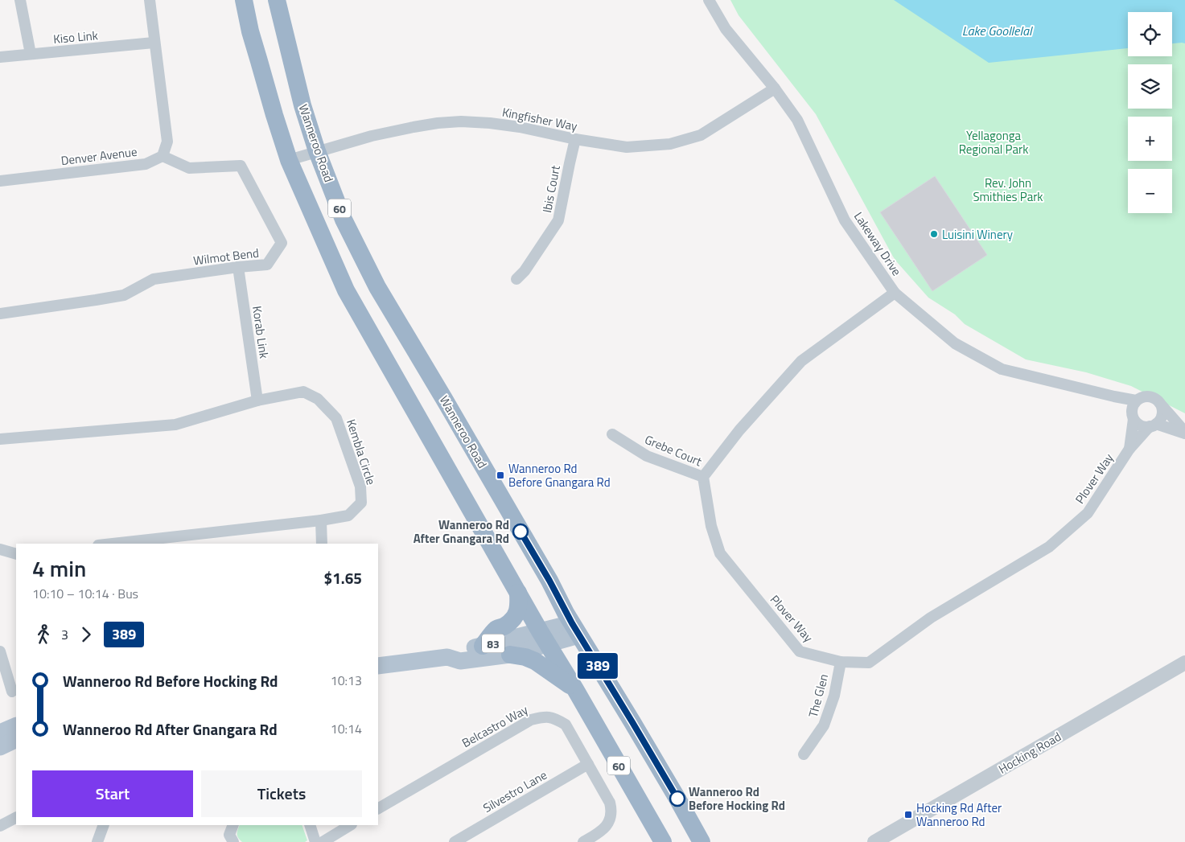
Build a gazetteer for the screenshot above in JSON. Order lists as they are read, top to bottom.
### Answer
{
  "streets": {
    "highway": ["Wanneroo Road", "60", "83"],
    "street": [
      "Kiso Link",
      "Kingfisher Way",
      "Denver Avenue",
      "Ibis Court",
      "Lakeway Drive",
      "Wilmot Bend",
      "Korab Link",
      "Grebe Court",
      "Kembla Circle",
      "Plover Way",
      "The Glen",
      "Belcastro Way",
      "Hocking Road",
      "Silvestro Lane"
    ]
  },
  "crossings": [
    ["Kingfisher Way", "Wanneroo Road"],
    ["Kingfisher Way", "Ibis Court"],
    ["Kingfisher Way", "60"],
    ["Kingfisher Way", "Lakeway Drive"],
    ["Wanneroo Road", "83"],
    ["Denver Avenue", "Wilmot Bend"],
    ["60", "83"],
    ["Lakeway Drive", "Plover Way"],
    ["Wilmot Bend", "Korab Link"],
    ["Korab Link", "Kembla Circle"],
    ["Grebe Court", "Plover Way"],
    ["Plover Way", "The Glen"],
    ["Belcastro Way", "Silvestro Lane"]
  ],
  "water": ["Lake Goollelal"],
  "parks": ["Yellagonga Regional Park", "Rev. John Smithies Park"],
  "places": {
    "other": ["Luisini Winery", "Wanneroo Rd After Gnangara Rd", "Wanneroo Rd Before Hocking Rd"],
    "transit": ["Wanneroo Rd Before Gnangara Rd", "Hocking Rd After Wanneroo Rd"]
  },
  "lines": ["bus line 389"],
  "page": {
    "on_map": "389",
    "map_buttons": ["+", "−"],
    "heading": ["4 min", "10:10 – 10:14 · Bus", "$1.65"],
    "legs": ["3", "389"],
    "list": [
      {
        "name": "Wanneroo Rd Before Hocking Rd",
        "value": "10:13"
      },
      {
        "name": "Wanneroo Rd After Gnangara Rd",
        "value": "10:14"
      }
    ],
    "buttons": ["Start", "Tickets"]
  }
}
